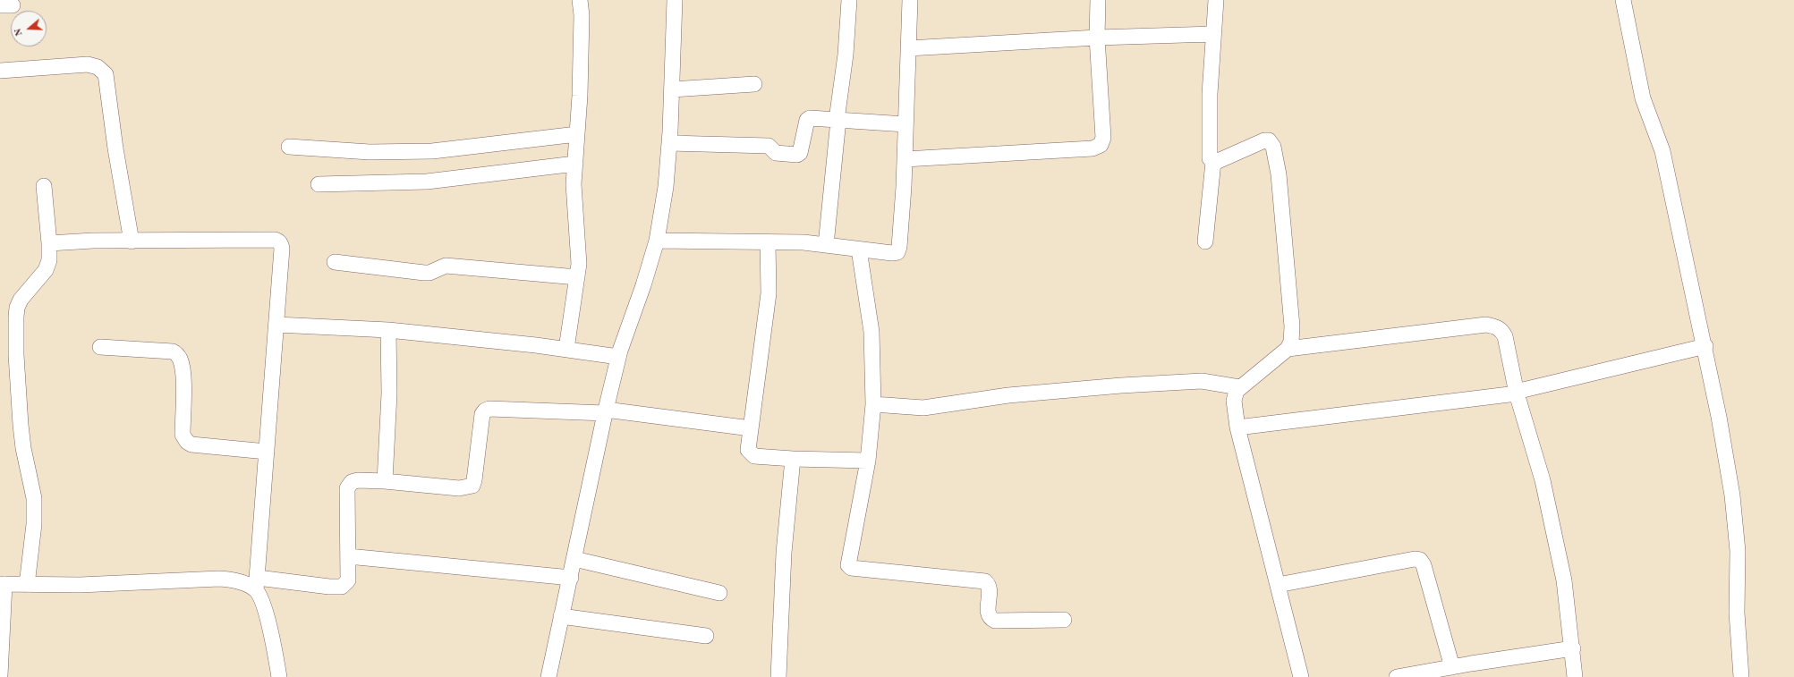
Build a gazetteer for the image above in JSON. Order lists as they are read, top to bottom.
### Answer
{
  "north": "left"
}
